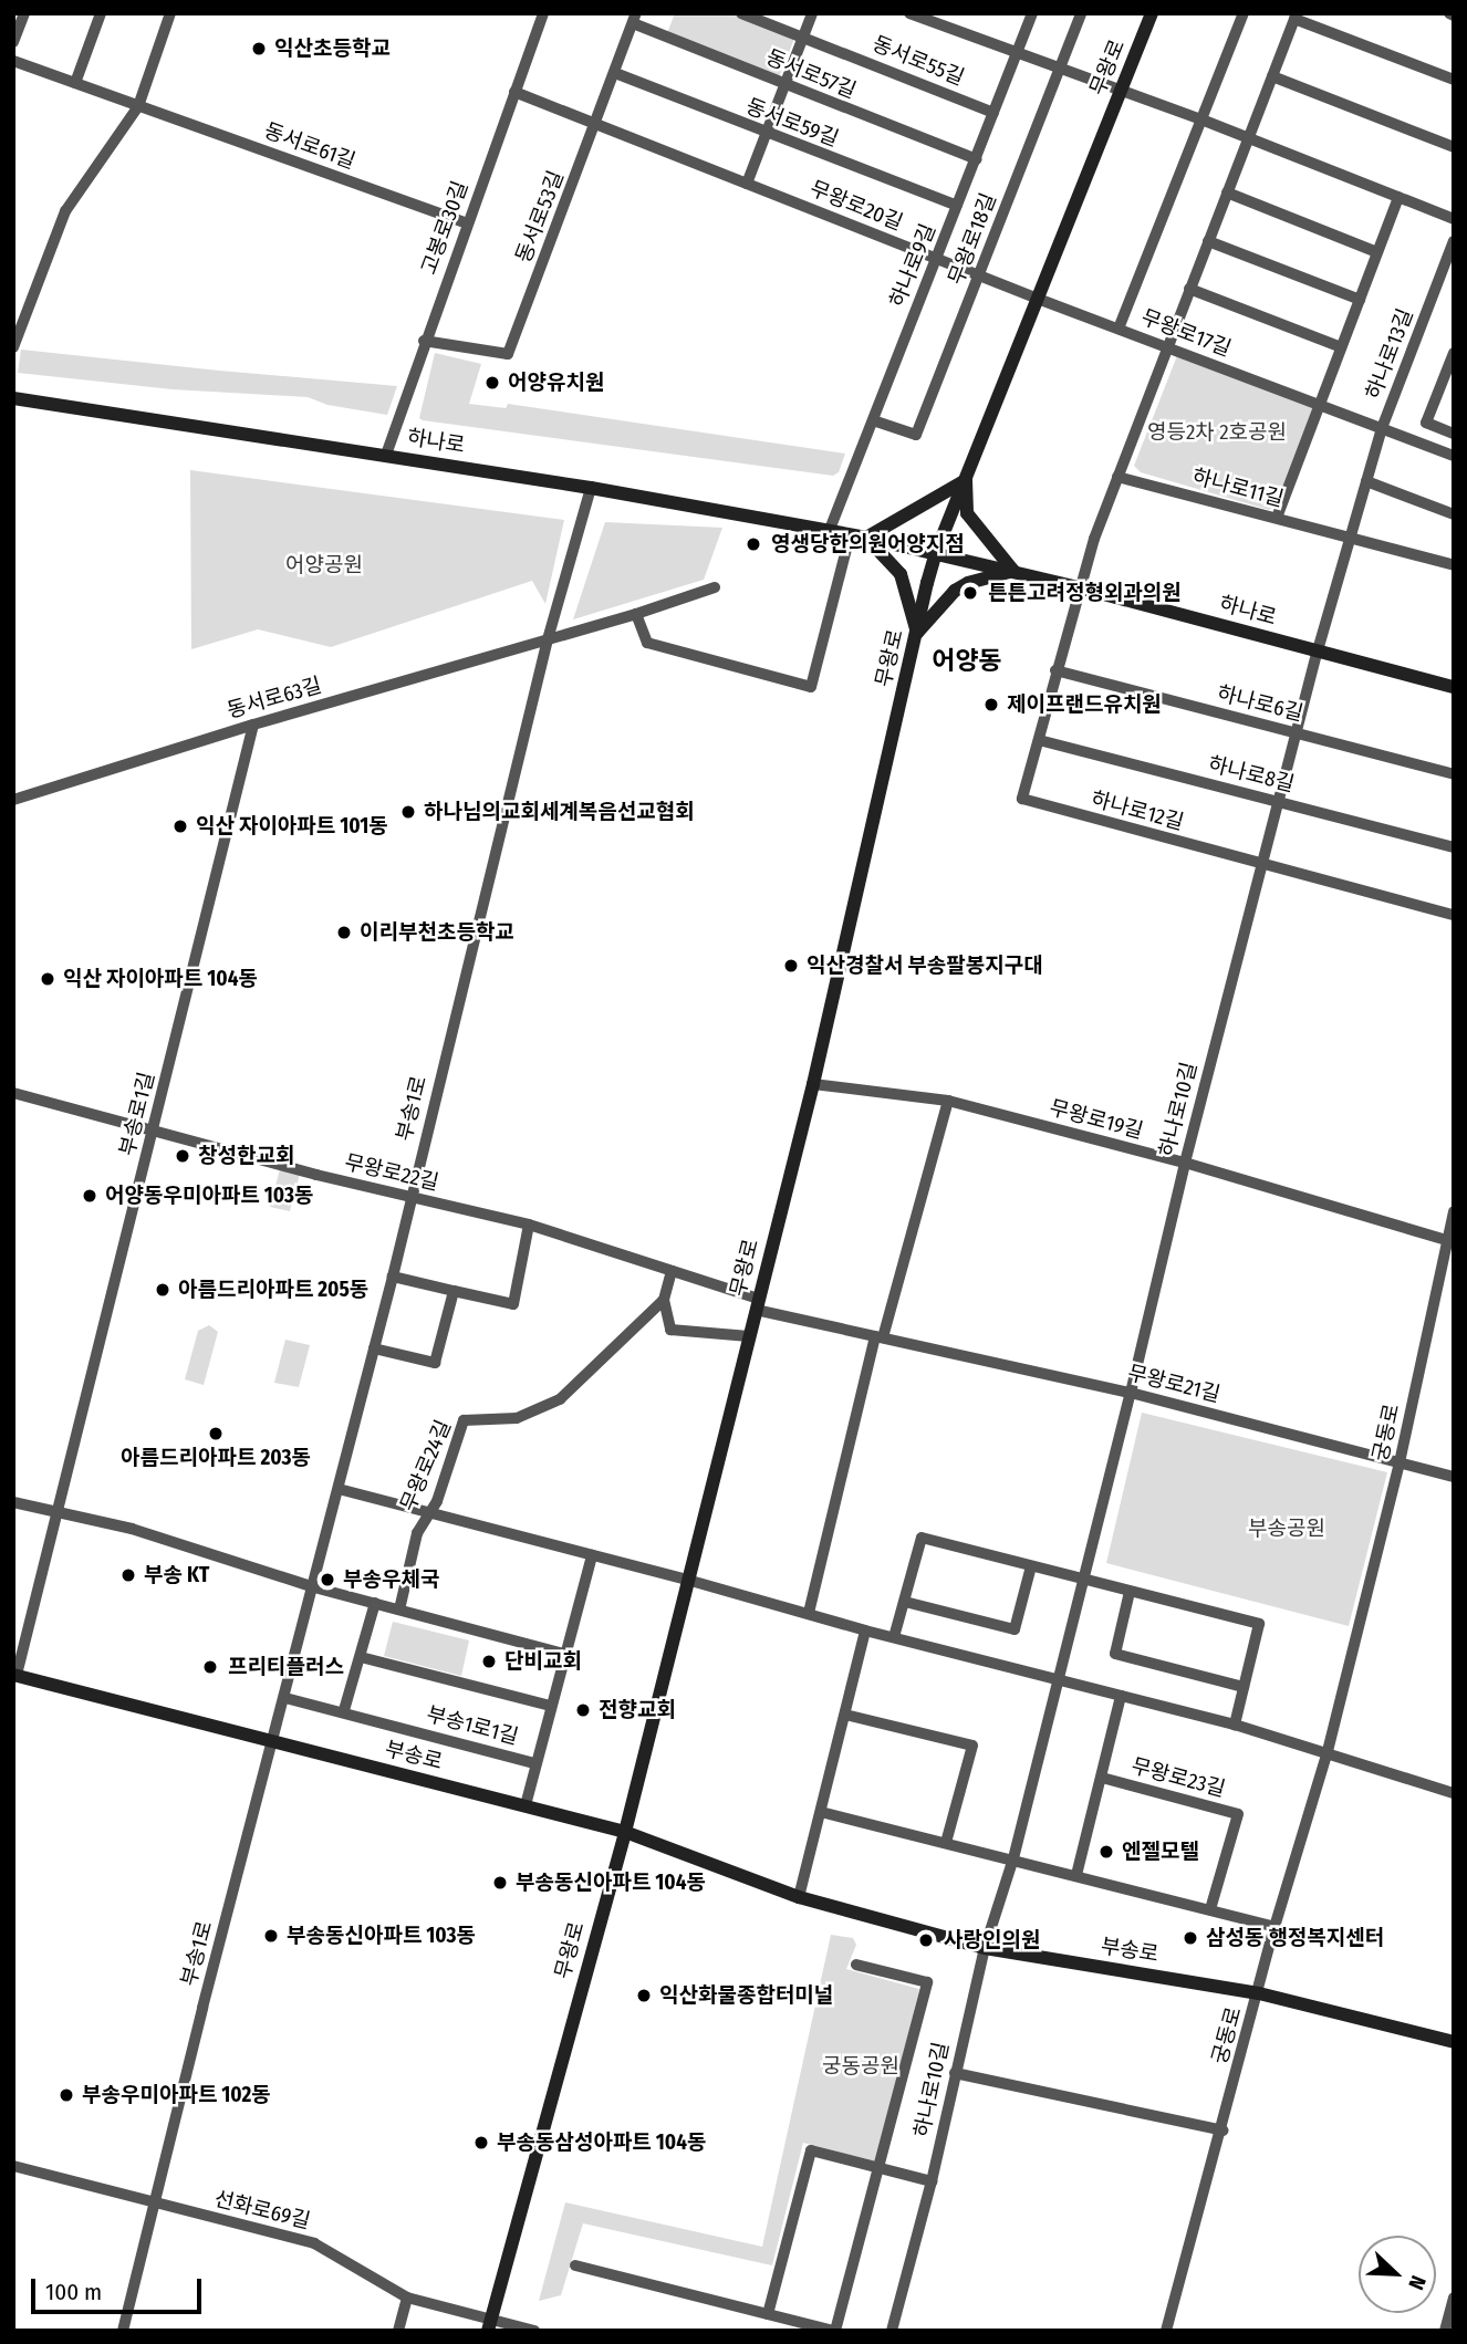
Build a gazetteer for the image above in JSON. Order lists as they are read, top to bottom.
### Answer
{
  "streets": {
    "street": [
      "동서로55길",
      "무왕로",
      "동서로57길",
      "동서로59길",
      "동서로61길",
      "무왕로20길",
      "동서로53길",
      "고봉로30길",
      "무왕로18길",
      "하나로9길",
      "무왕로17길",
      "하나로13길",
      "하나로",
      "하나로11길",
      "동서로63길",
      "하나로6길",
      "하나로8길",
      "하나로12길",
      "부송1로",
      "하나로10길",
      "부송로1길",
      "무왕로19길",
      "무왕로22길",
      "무왕로21길",
      "궁동로",
      "무왕로24길",
      "부송1로1길",
      "부송로",
      "무왕로23길",
      "선화로69길"
    ]
  },
  "crossings": [
    ["동서로55길", "하나로9길"],
    ["무왕로", "무왕로20길"],
    ["무왕로", "무왕로17길"],
    ["무왕로", "하나로"],
    ["무왕로", "무왕로19길"],
    ["무왕로", "무왕로22길"],
    ["무왕로", "무왕로21길"],
    ["무왕로", "부송로"],
    ["무왕로", "선화로69길"],
    ["동서로57길", "동서로53길"],
    ["동서로57길", "하나로9길"],
    ["동서로59길", "동서로53길"],
    ["동서로59길", "하나로9길"],
    ["동서로61길", "고봉로30길"],
    ["무왕로20길", "동서로53길"],
    ["무왕로20길", "고봉로30길"],
    ["무왕로20길", "무왕로18길"],
    ["무왕로20길", "하나로9길"],
    ["무왕로20길", "무왕로17길"],
    ["동서로53길", "고봉로30길"],
    ["고봉로30길", "하나로"],
    ["무왕로18길", "하나로9길"],
    ["하나로9길", "하나로"],
    ["무왕로17길", "하나로13길"],
    ["하나로13길", "하나로"],
    ["하나로13길", "하나로11길"],
    ["하나로13길", "하나로10길"],
    ["하나로", "하나로12길"],
    ["하나로", "부송1로"],
    ["하나로", "하나로10길"],
    ["동서로63길", "부송1로"],
    ["동서로63길", "부송로1길"],
    ["하나로6길", "하나로12길"],
    ["하나로6길", "하나로10길"],
    ["하나로8길", "하나로12길"],
    ["하나로8길", "하나로10길"],
    ["하나로12길", "하나로10길"],
    ["부송1로", "무왕로22길"],
    ["부송1로", "부송1로1길"],
    ["부송1로", "부송로"],
    ["부송1로", "선화로69길"],
    ["하나로10길", "무왕로19길"],
    ["하나로10길", "무왕로21길"],
    ["하나로10길", "부송로"],
    ["부송로1길", "무왕로22길"],
    ["부송로1길", "부송로"],
    ["무왕로19길", "궁동로"],
    ["무왕로22길", "무왕로21길"],
    ["무왕로21길", "궁동로"],
    ["궁동로", "부송로"]
  ],
  "districts": ["어양동"],
  "parks": [
    "영등2차 2호공원",
    "어양공원",
    "부송공원",
    "궁동공원"
  ],
  "places": [
    "익산초등학교",
    "어양유치원",
    "영생당한의원어양지점",
    "튼튼고려정형외과의원",
    "제이프랜드유치원",
    "하나님의교회세계복음선교협회",
    "익산 자이아파트 101동",
    "이리부천초등학교",
    "익산경찰서 부송팔봉지구대",
    "익산 자이아파트 104동",
    "창성한교회",
    "어양동우미아파트 103동",
    "아름드리아파트 205동",
    "아름드리아파트 203동",
    "부송 KT",
    "부송우체국",
    "단비교회",
    "프리티플러스",
    "전향교회",
    "엔젤모텔",
    "부송동신아파트 104동",
    "부송동신아파트 103동",
    "삼성동 행정복지센터",
    "사랑인의원",
    "익산화물종합터미널",
    "부송우미아파트 102동",
    "부송동삼성아파트 104동"
  ],
  "scale_bar": "100 m",
  "north": "bottom right"
}
